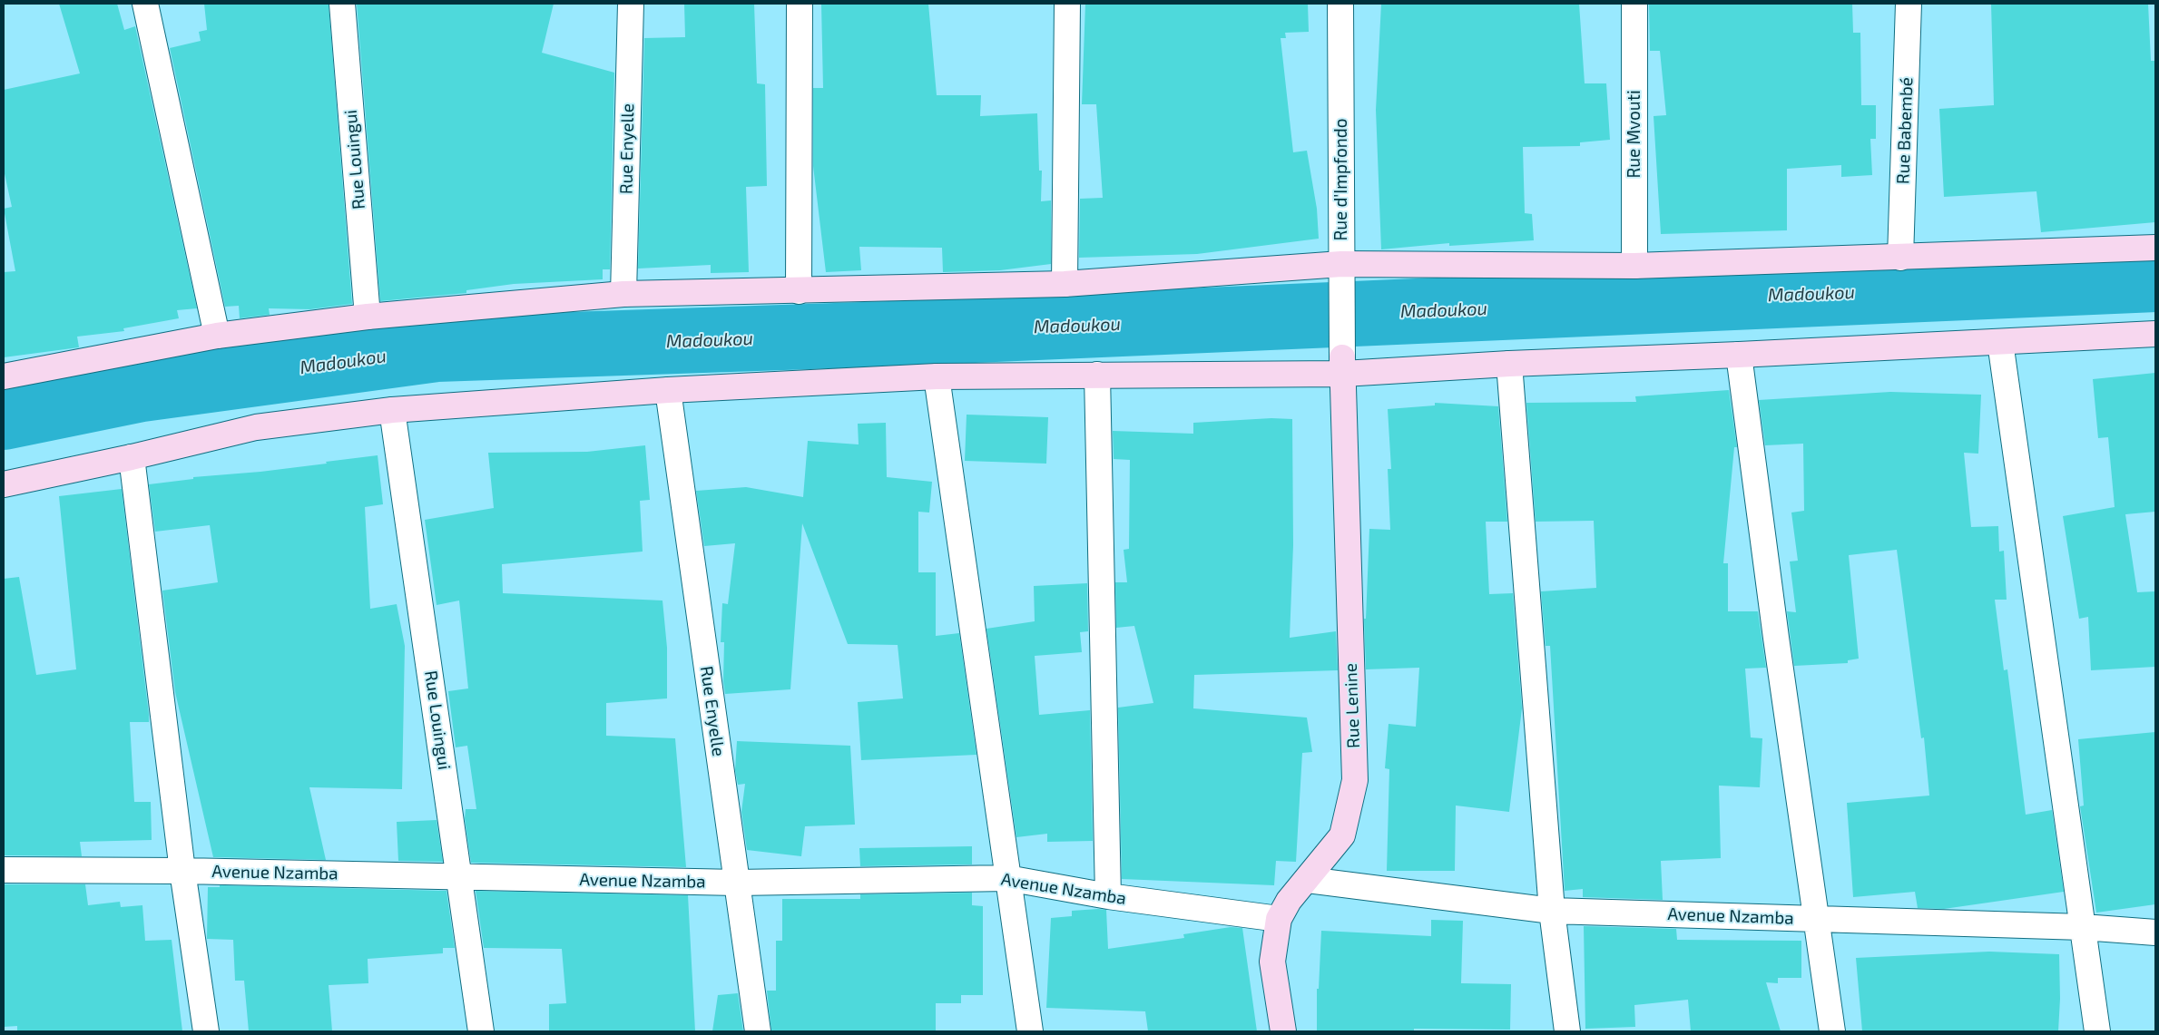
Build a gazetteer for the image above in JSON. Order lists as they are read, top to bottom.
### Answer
{
  "streets": {
    "main road": ["Rue Lenine"],
    "street": [
      "Rue Babembé",
      "Rue Mvouti",
      "Rue Enyelle",
      "Rue Louingui",
      "Rue d'Impfondo",
      "Avenue Nzamba"
    ]
  },
  "crossings": [
    ["Rue Enyelle", "Avenue Nzamba"],
    ["Rue Louingui", "Avenue Nzamba"],
    ["Rue d'Impfondo", "Rue Lenine"],
    ["Rue Lenine", "Avenue Nzamba"]
  ],
  "water": ["Madoukou"]
}
